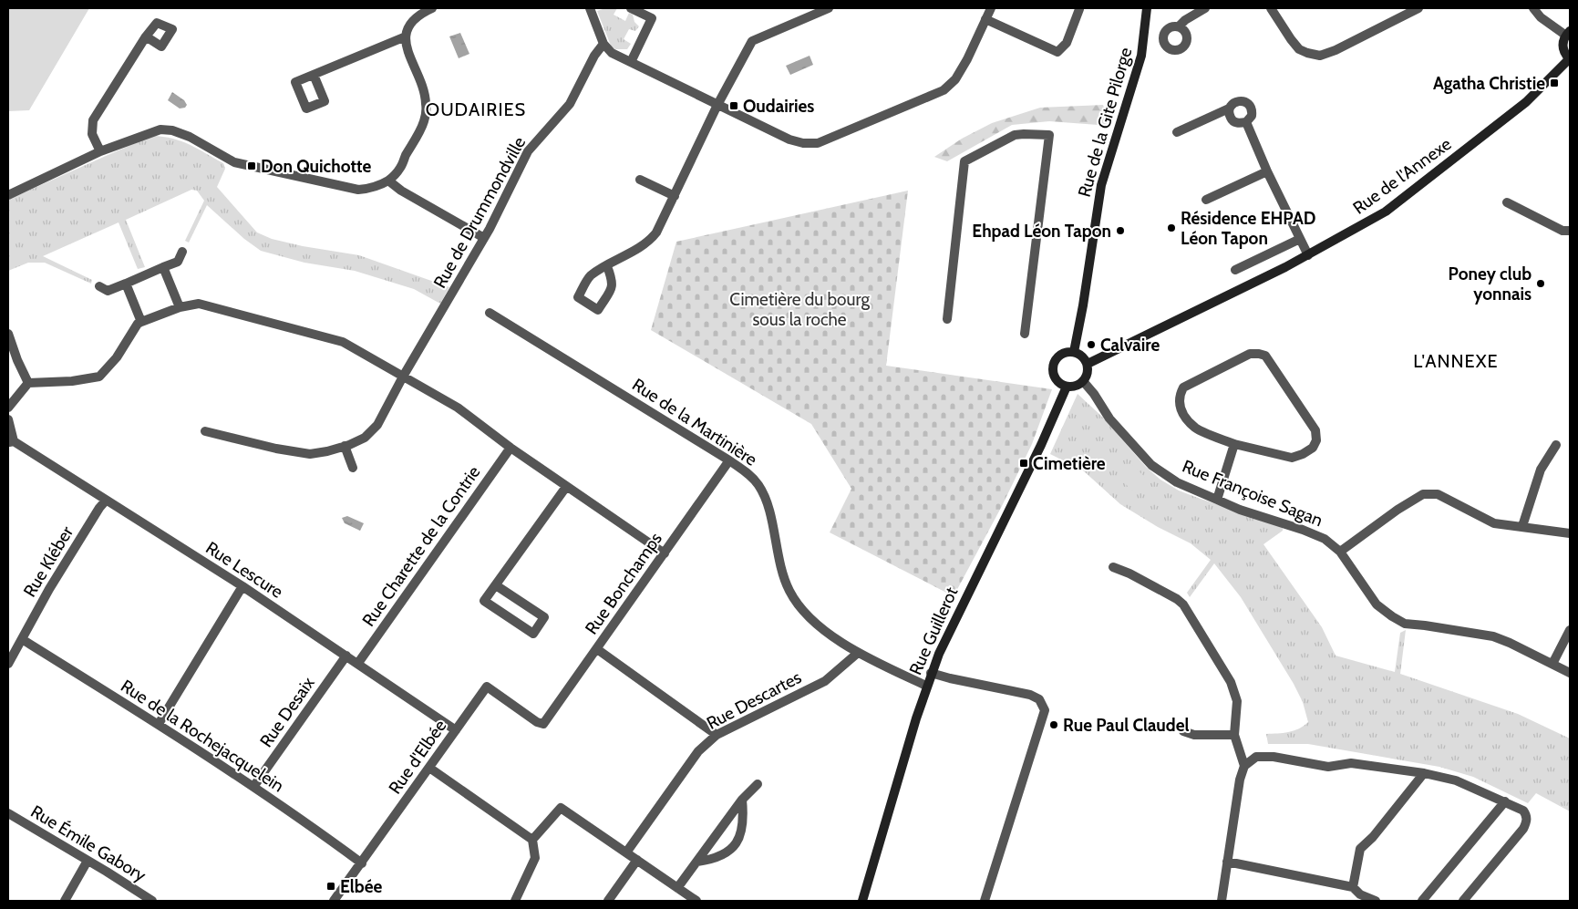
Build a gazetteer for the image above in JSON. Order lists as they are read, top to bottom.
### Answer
{
  "streets": {
    "street": [
      "Rue de la Gite Pilorge",
      "Rue de l'Annexe",
      "Rue de Drummondville",
      "Rue de la Martinière",
      "Rue Françoise Sagan",
      "Rue Charette de la Contrie",
      "Rue Kléber",
      "Rue Lescure",
      "Rue Bonchamps",
      "Rue Guillerot",
      "Rue Descartes",
      "Rue Desaix",
      "Rue de la Rochejacquelein",
      "Rue d'Elbée",
      "Rue Émile Gabory"
    ]
  },
  "crossings": [
    ["Rue de la Gite Pilorge", "Rue de l'Annexe"],
    ["Rue de la Gite Pilorge", "Rue Françoise Sagan"],
    ["Rue de la Gite Pilorge", "Rue Guillerot"],
    ["Rue de l'Annexe", "Rue Françoise Sagan"],
    ["Rue de l'Annexe", "Rue Guillerot"],
    ["Rue de la Martinière", "Rue Bonchamps"],
    ["Rue de la Martinière", "Rue Guillerot"],
    ["Rue de la Martinière", "Rue Descartes"],
    ["Rue Françoise Sagan", "Rue Guillerot"],
    ["Rue Charette de la Contrie", "Rue Lescure"],
    ["Rue Kléber", "Rue Lescure"],
    ["Rue Kléber", "Rue de la Rochejacquelein"],
    ["Rue Lescure", "Rue Desaix"],
    ["Rue Lescure", "Rue d'Elbée"],
    ["Rue Bonchamps", "Rue d'Elbée"],
    ["Rue Desaix", "Rue de la Rochejacquelein"],
    ["Rue de la Rochejacquelein", "Rue d'Elbée"]
  ],
  "districts": ["OUDAIRIES", "L'ANNEXE"],
  "parks": ["Cimetière du bourg sous la roche"],
  "places": {
    "transit": [
      "Agatha Christie",
      "Oudairies",
      "Don Quichotte",
      "Cimetière",
      "Elbée"
    ],
    "other": [
      "Résidence EHPAD Léon Tapon",
      "Ehpad Léon Tapon",
      "Poney club yonnais",
      "Calvaire",
      "Rue Paul Claudel"
    ]
  }
}
